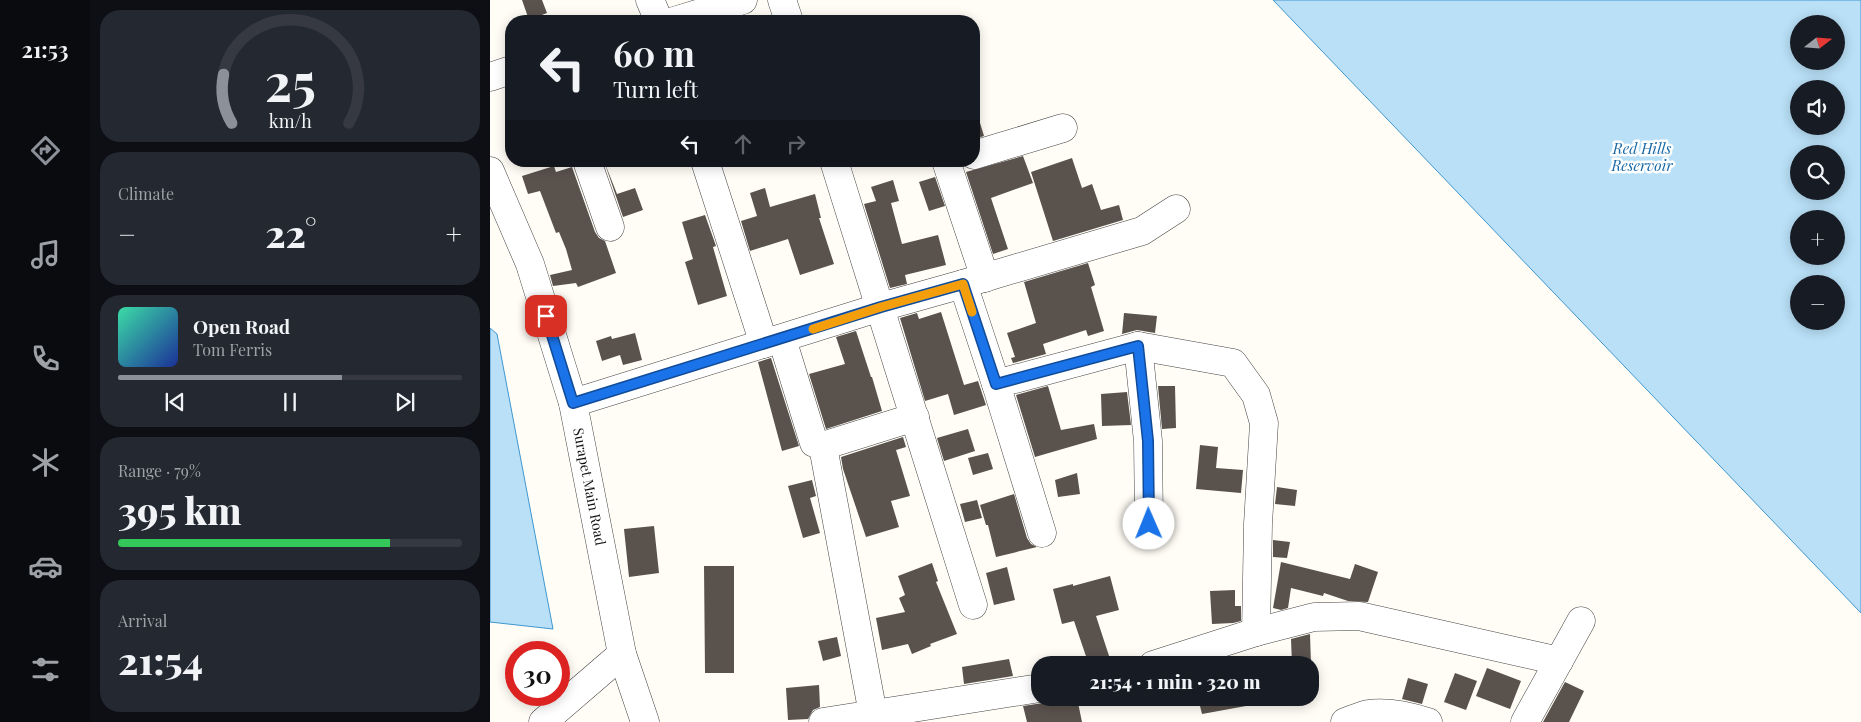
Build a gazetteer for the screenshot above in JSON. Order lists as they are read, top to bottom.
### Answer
{
  "streets": {
    "street": ["Surapet Main Road"]
  },
  "water": ["Red Hills Reservoir"],
  "north": "right",
  "page": {
    "tabs": "21:53",
    "map_buttons": ["+", "−"],
    "turn": ["60 m", "Turn left"],
    "tile": [
      "Climate",
      ["Range · 79%", "395 km"],
      ["Arrival", "21:54"]
    ],
    "heat": ["−", "22°", "+"],
    "song": ["Open Road", "Tom Ferris"],
    "limit": "30",
    "trip": "21:54 · 1 min · 320 m",
    "gauge": ["25", "km/h"]
  }
}
